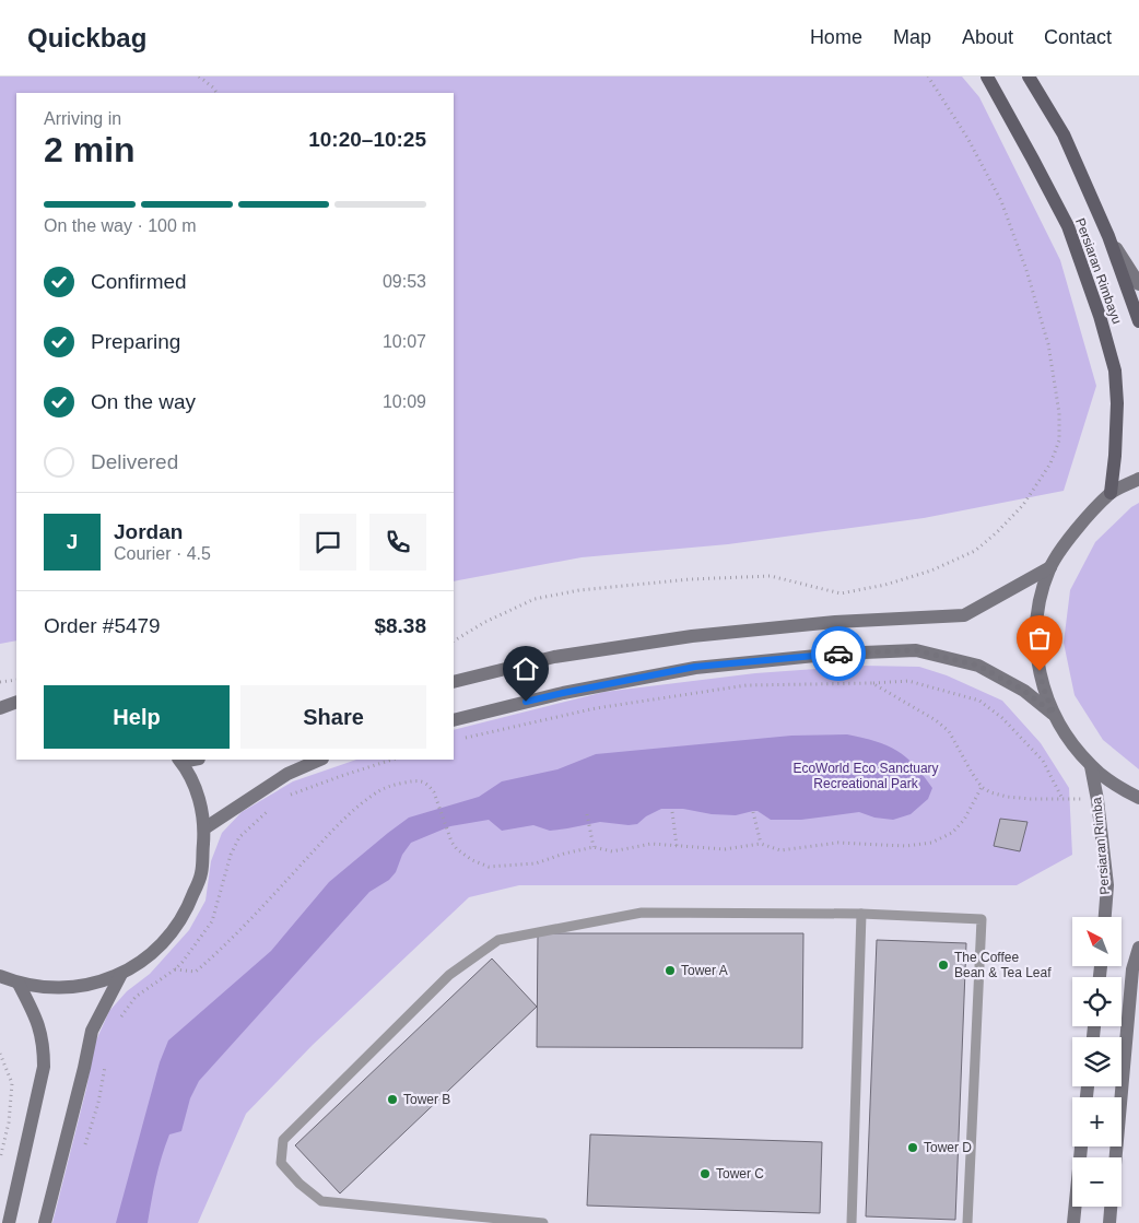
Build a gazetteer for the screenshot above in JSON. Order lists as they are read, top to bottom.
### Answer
{
  "streets": {
    "main road": ["Persiaran Rimbayu"],
    "street": ["Persiaran Rimba"]
  },
  "parks": ["EcoWorld Eco Sanctuary Recreational Park"],
  "places": [
    "The Coffee Bean & Tea Leaf",
    "Tower A",
    "Tower B",
    "Tower D",
    "Tower C"
  ],
  "north": "top left",
  "page": {
    "header": "Quickbag",
    "nav": [
      "Home",
      "Map",
      "About",
      "Contact"
    ],
    "heading": ["2 min", "Arriving in", "10:20–10:25"],
    "panel": [
      "Jordan",
      "Courier · 4.5",
      "Order #5479",
      "$8.38"
    ],
    "bar": "On the way · 100 m",
    "list": [
      ["Confirmed", "09:53"],
      ["Preparing", "10:07"],
      ["On the way", "10:09"],
      "Delivered"
    ],
    "round": "J",
    "buttons": ["Help", "Share"],
    "map_buttons": ["+", "−"]
  }
}
